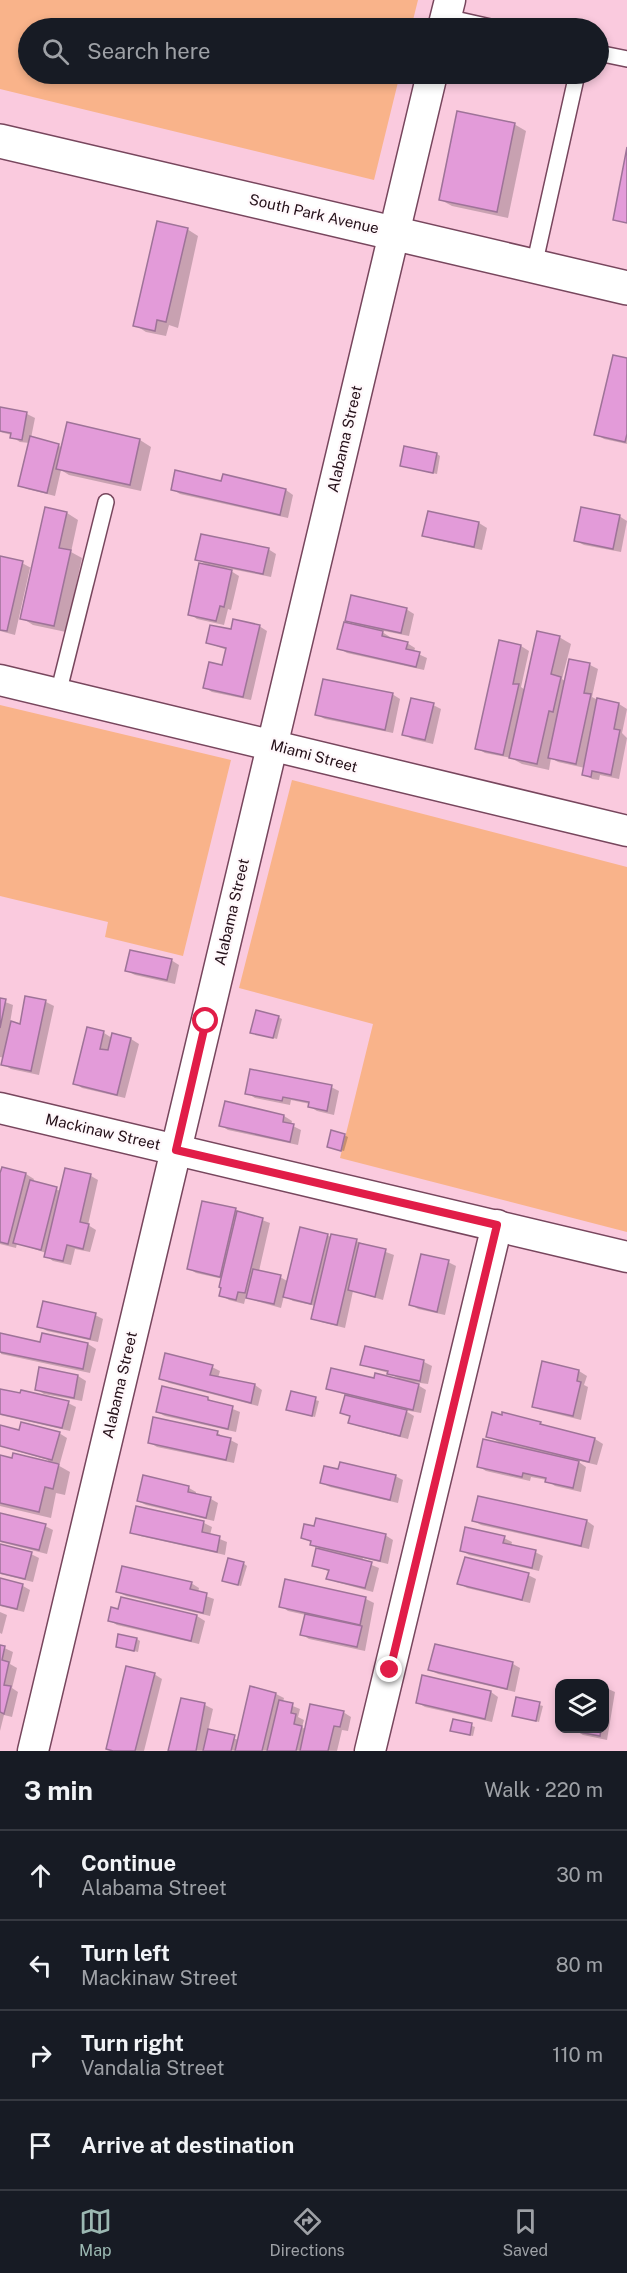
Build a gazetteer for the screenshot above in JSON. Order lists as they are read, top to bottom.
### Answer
{
  "streets": {
    "street": [
      "South Park Avenue",
      "Alabama Street",
      "Miami Street",
      "Mackinaw Street"
    ]
  },
  "crossings": [
    ["South Park Avenue", "Alabama Street"],
    ["Alabama Street", "Miami Street"],
    ["Alabama Street", "Mackinaw Street"]
  ],
  "page": {
    "search": "Search here",
    "heading": ["3 min", "Walk · 220 m"],
    "list": [
      ["Continue", "Alabama Street", "30 m"],
      ["Turn left", "Mackinaw Street", "80 m"],
      ["Turn right", "Vandalia Street", "110 m"],
      "Arrive at destination"
    ],
    "nav": ["Map", "Directions", "Saved"]
  }
}
